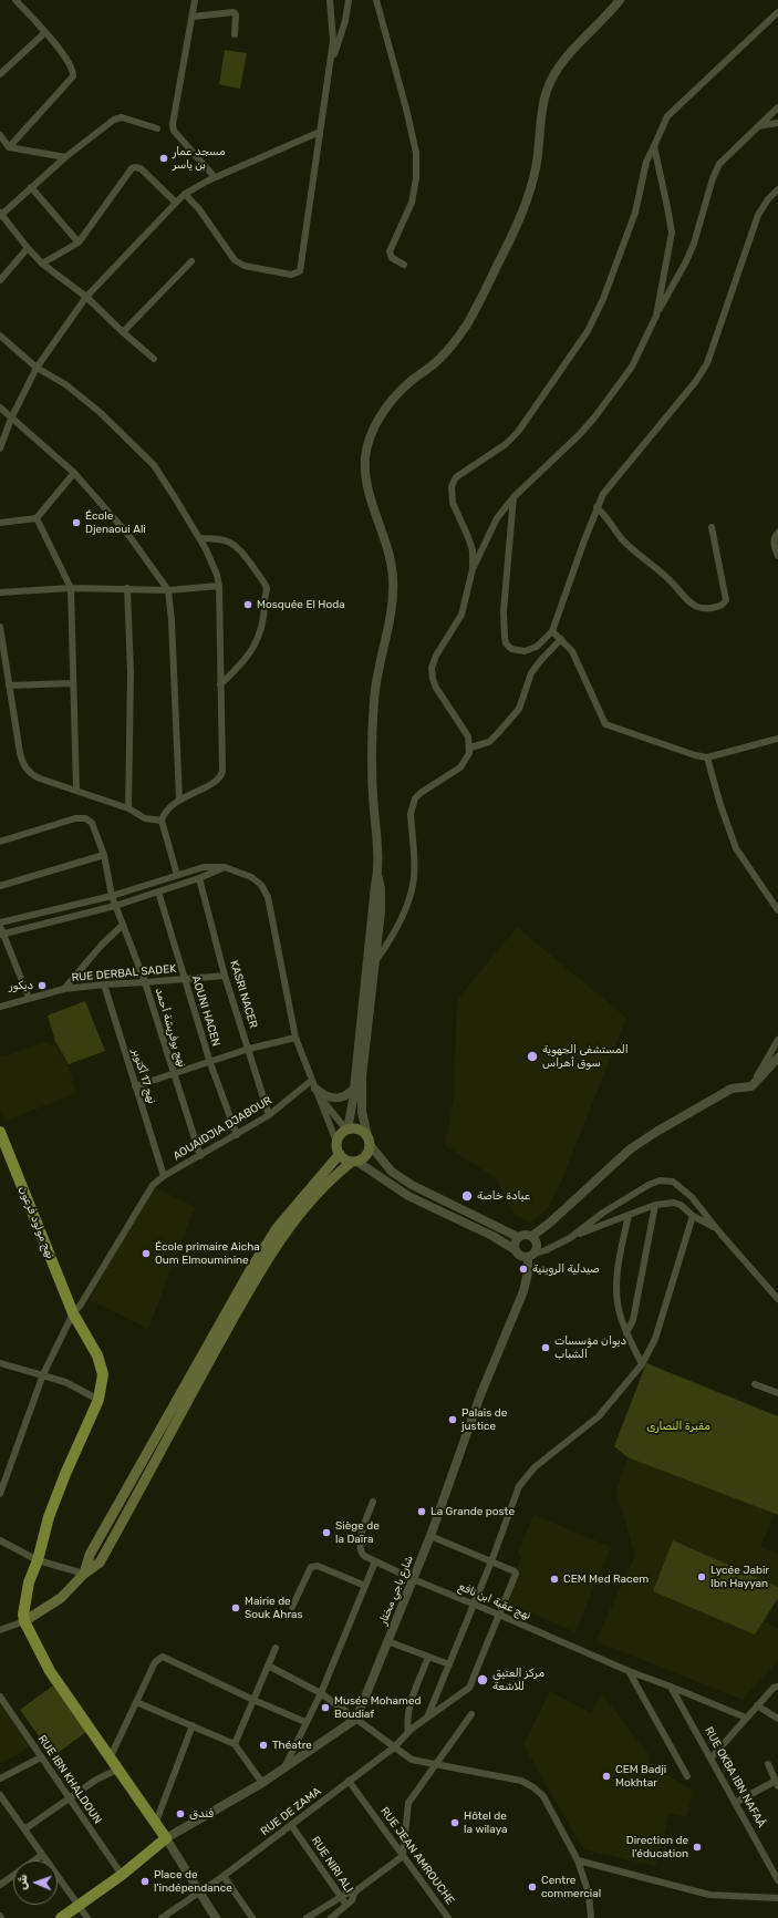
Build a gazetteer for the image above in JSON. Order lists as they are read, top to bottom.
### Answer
{
  "streets": {
    "main road": ["نهج مولود فرعون"],
    "street": [
      "RUE DERBAL SADEK",
      "KASRI NACER",
      "AOUNI HACEN",
      "نهج بوفريشة أحمد",
      "نهج 17 أكتوبر",
      "AOUAIDJIA DJABOUR",
      "شارع باجي مختار",
      "نهج عقبة ابن نافع",
      "RUE OKBA IBN NAFAÂ",
      "RUE IBN KHALDOUN",
      "RUE DE ZAMA",
      "RUE JEAN AMROUCHE",
      "RUE NIRI ALI"
    ]
  },
  "crossings": [
    ["RUE DERBAL SADEK", "KASRI NACER"],
    ["RUE DERBAL SADEK", "AOUNI HACEN"],
    ["RUE DERBAL SADEK", "نهج بوفريشة أحمد"],
    ["RUE DERBAL SADEK", "نهج 17 أكتوبر"],
    ["KASRI NACER", "AOUAIDJIA DJABOUR"],
    ["AOUNI HACEN", "AOUAIDJIA DJABOUR"],
    ["نهج بوفريشة أحمد", "AOUAIDJIA DJABOUR"],
    ["نهج 17 أكتوبر", "AOUAIDJIA DJABOUR"],
    ["AOUAIDJIA DJABOUR", "نهج مولود فرعون"],
    ["شارع باجي مختار", "نهج عقبة ابن نافع"],
    ["نهج عقبة ابن نافع", "RUE OKBA IBN NAFAÂ"],
    ["نهج عقبة ابن نافع", "RUE DE ZAMA"],
    ["RUE DE ZAMA", "RUE JEAN AMROUCHE"],
    ["RUE DE ZAMA", "RUE NIRI ALI"]
  ],
  "parks": ["مقبرة النصارى"],
  "places": [
    "مسجد عمار بن ياسر",
    "École Djenaoui Ali",
    "Mosquée El Hoda",
    "ديكور",
    "المستشفى الجهوية سوق أهراس",
    "عيادة خاصة",
    "École primaire Aicha Oum Elmouminine",
    "صيدلية الروينية",
    "ديوان مؤسسات الشباب",
    "Palais de justice",
    "La Grande poste",
    "Siège de la Daïra",
    "Lycée Jabir Ibn Hayyan",
    "CEM Med Racem",
    "Mairie de Souk Ahras",
    "مركز العتيق للاشعة",
    "Musée Mohamed Boudiaf",
    "Théatre",
    "CEM Badji Mokhtar",
    "فندق",
    "Hôtel de la wilaya",
    "Direction de l'éducation",
    "Place de l'indépendance",
    "Centre commercial"
  ],
  "north": "left"
}
